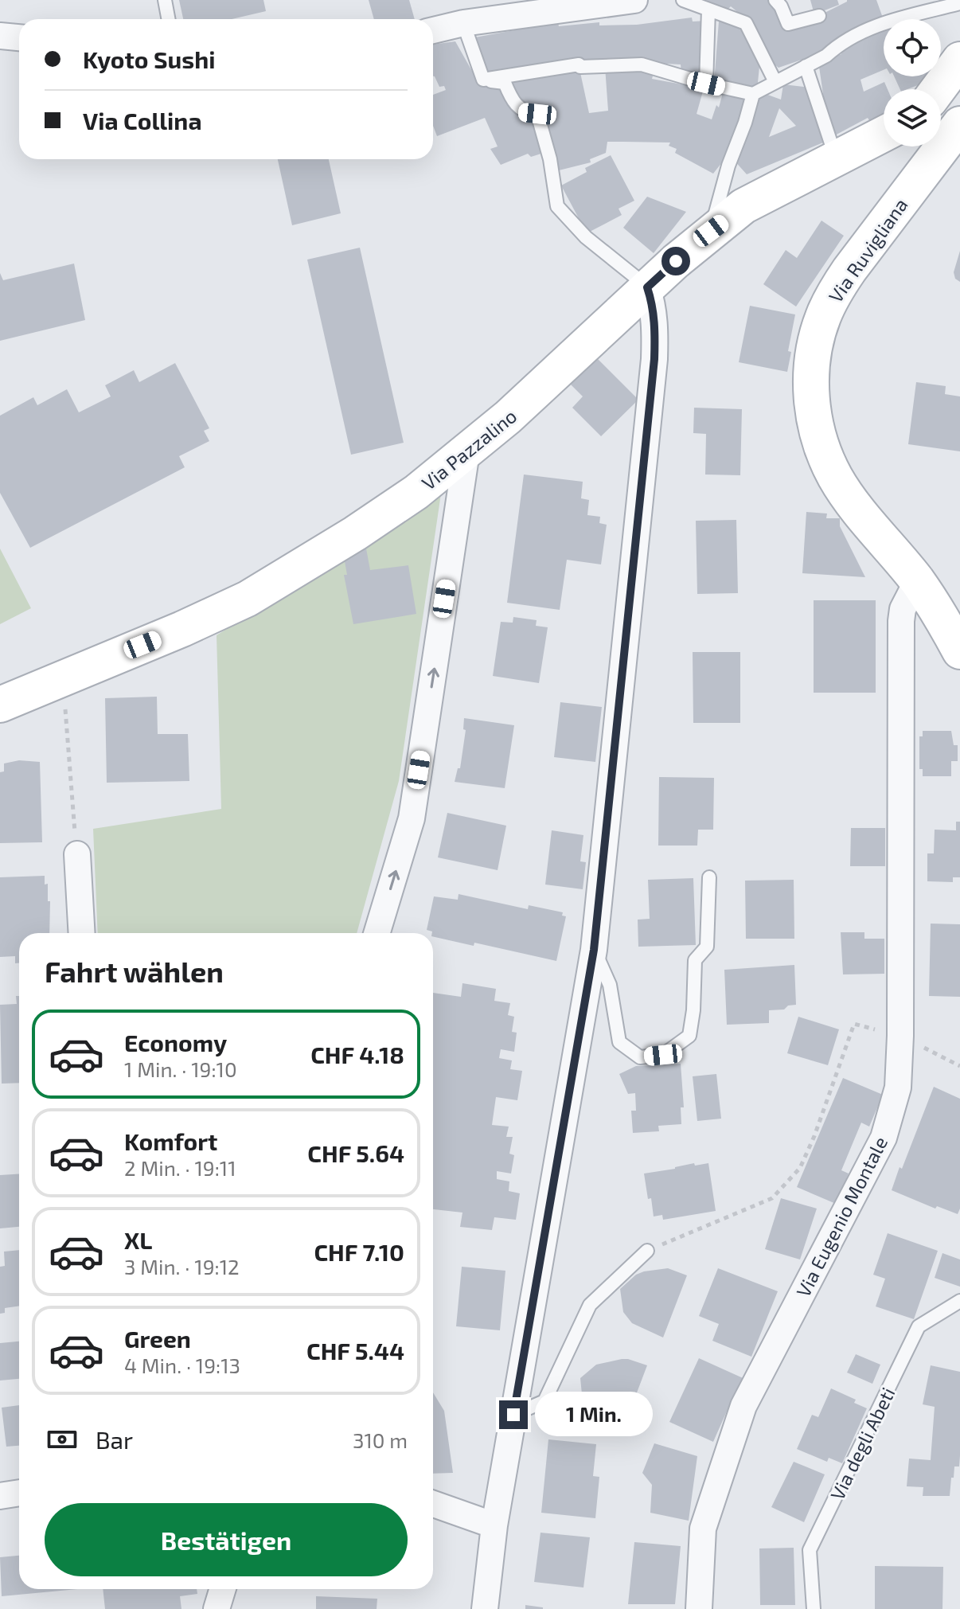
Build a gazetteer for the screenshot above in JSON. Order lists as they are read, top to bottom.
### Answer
{
  "streets": {
    "main road": ["Via Ruvigliana", "Via Pazzalino"],
    "street": ["Via Eugenio Montale"],
    "lane": ["Via degli Abeti"]
  },
  "crossings": [
    ["Via Ruvigliana", "Via Eugenio Montale"]
  ],
  "page": {
    "banner": ["Kyoto Sushi", "Via Collina"],
    "heading": "Fahrt wählen",
    "list": [
      {
        "name": "Economy",
        "note": "1 Min. · 19:10",
        "value": "CHF 4.18"
      },
      {
        "name": "Komfort",
        "note": "2 Min. · 19:11",
        "value": "CHF 5.64"
      },
      {
        "name": "XL",
        "note": "3 Min. · 19:12",
        "value": "CHF 7.10"
      },
      {
        "name": "Green",
        "note": "4 Min. · 19:13",
        "value": "CHF 5.44"
      }
    ],
    "bubble": "1 Min.",
    "pay": ["Bar", "310 m"],
    "buttons": "Bestätigen"
  }
}
